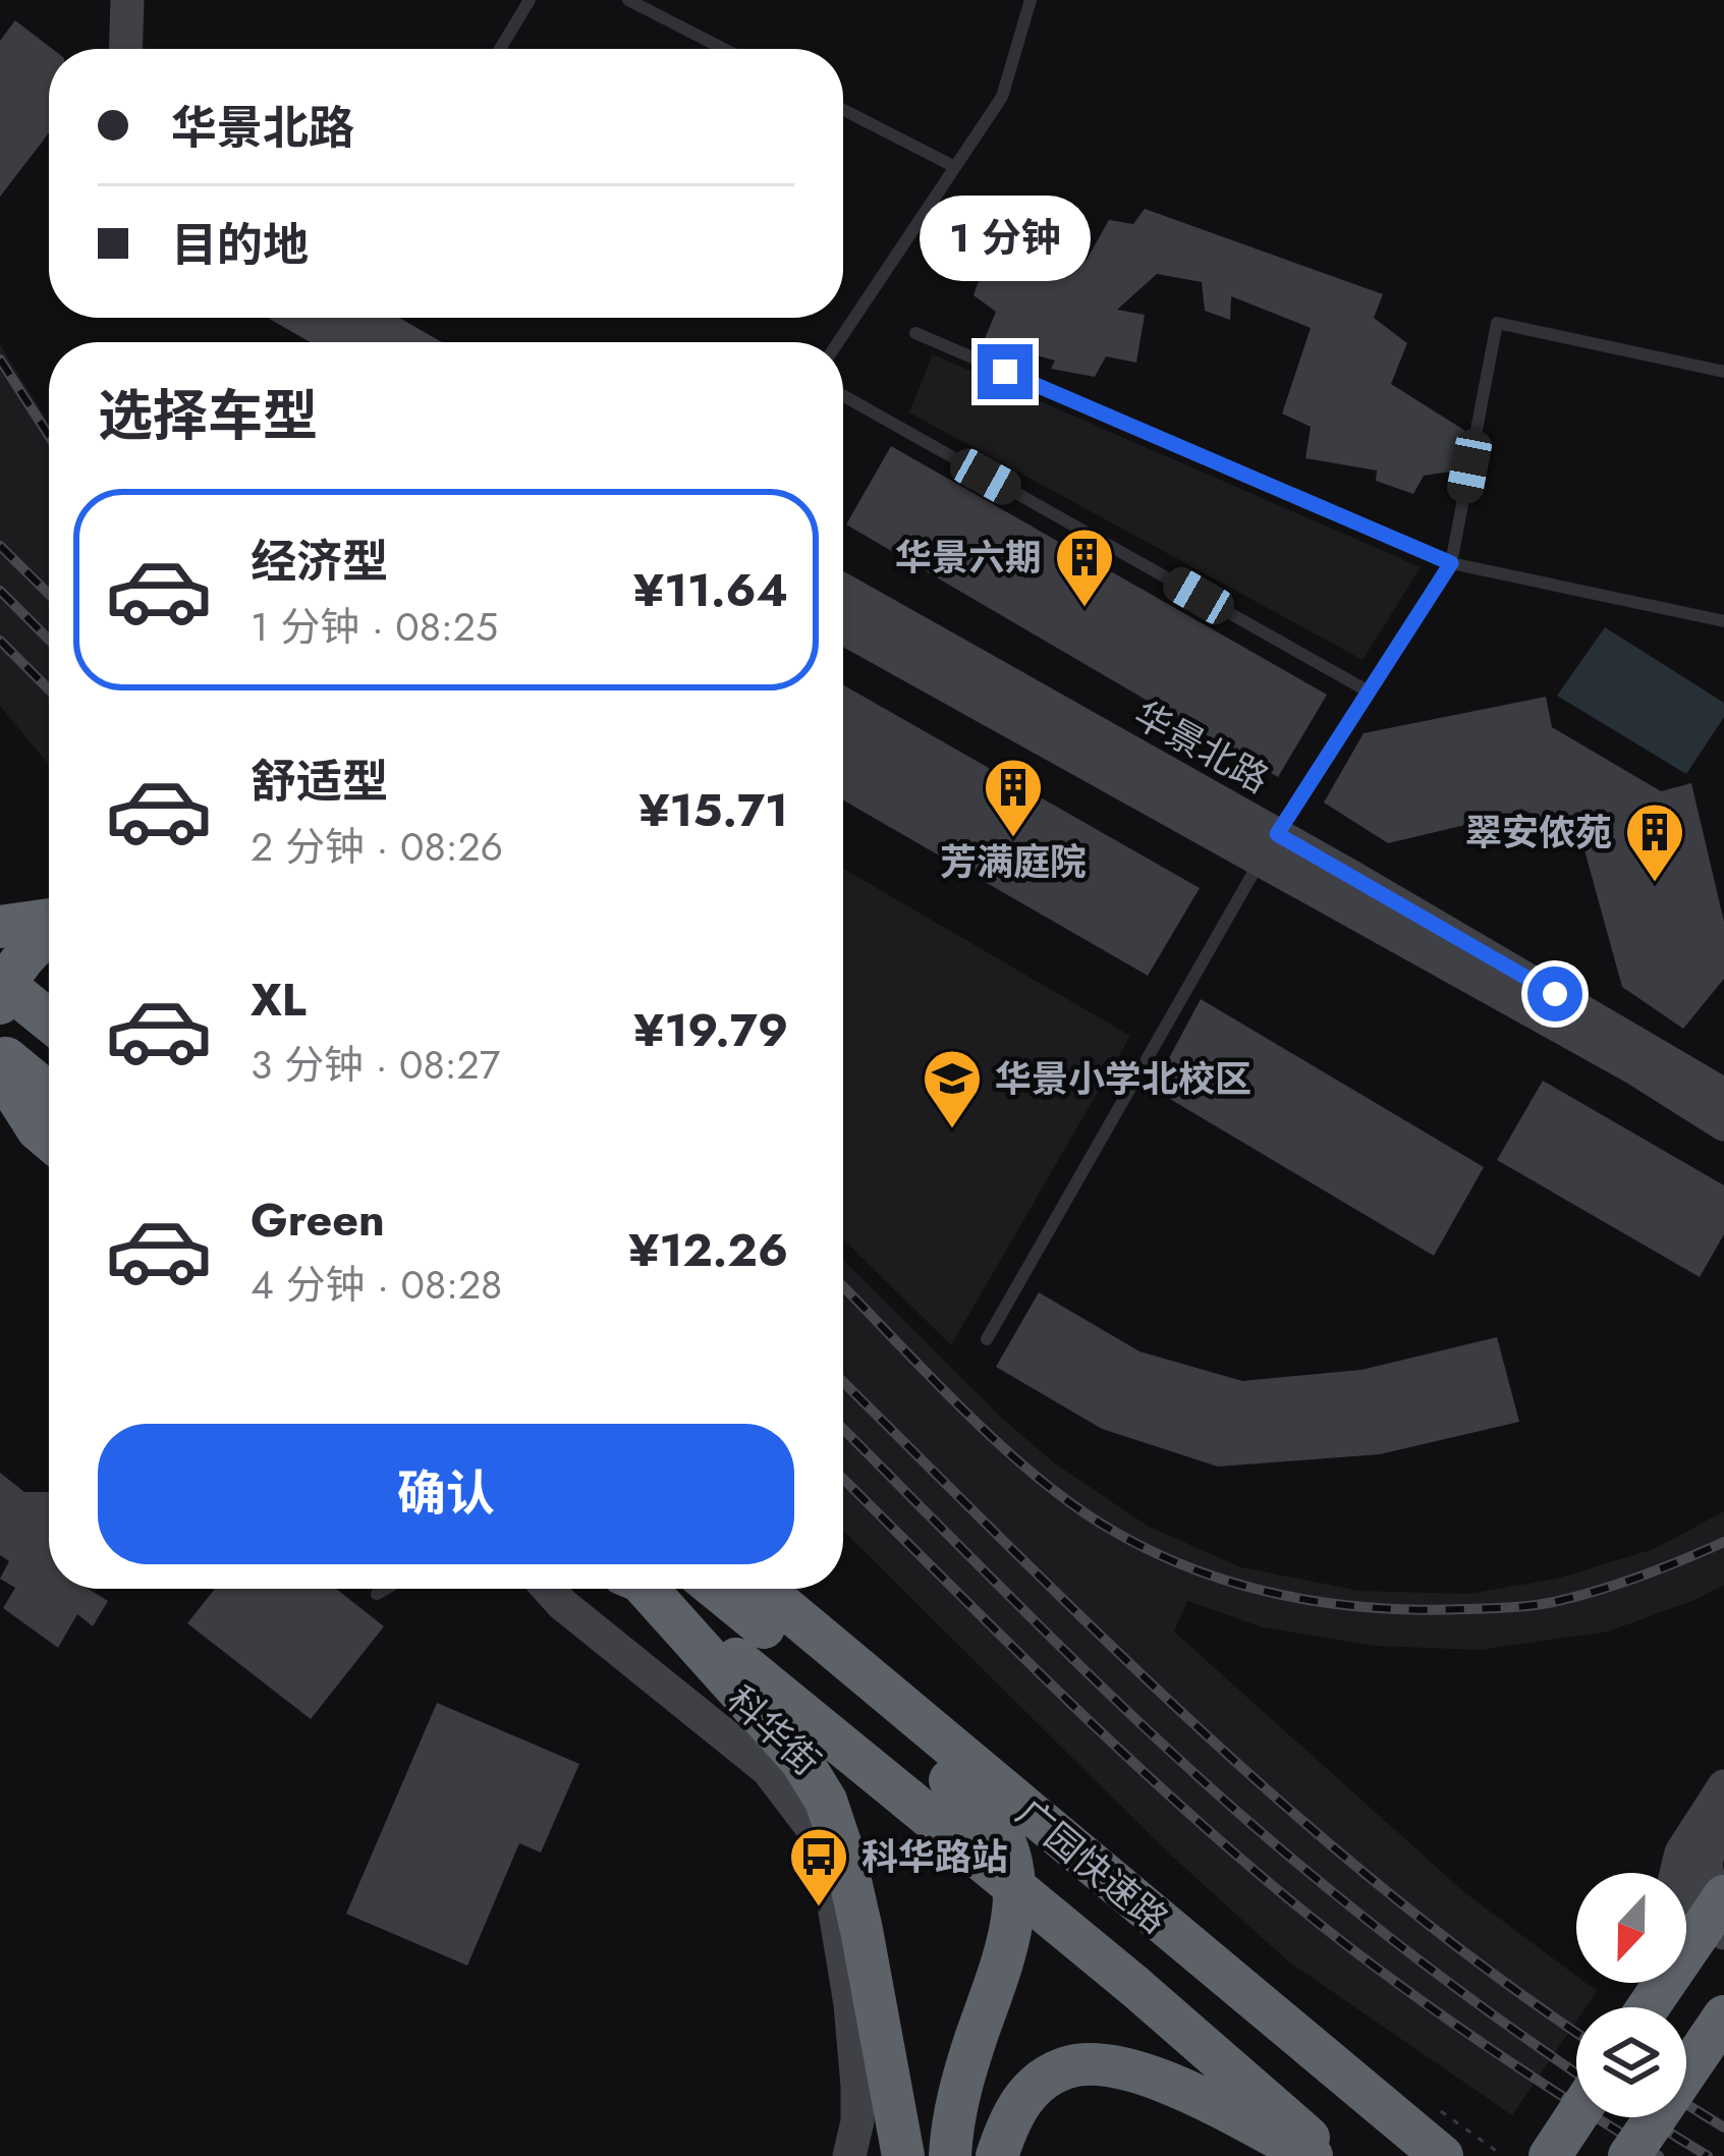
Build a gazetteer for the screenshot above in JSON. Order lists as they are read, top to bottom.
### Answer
{
  "streets": {
    "highway": ["广园快速路"],
    "street": ["华景北路", "科华街"]
  },
  "places": {
    "building": ["华景六期", "芳满庭院", "翠安侬苑"],
    "school or university": ["华景小学北校区"],
    "bus stop": ["科华路站"]
  },
  "north": "bottom",
  "page": {
    "banner": ["华景北路", "目的地"],
    "bubble": "1 分钟",
    "heading": "选择车型",
    "list": [
      {
        "name": "经济型",
        "note": "1 分钟 · 08:25",
        "value": "¥11.64"
      },
      {
        "name": "舒适型",
        "note": "2 分钟 · 08:26",
        "value": "¥15.71"
      },
      {
        "name": "XL",
        "note": "3 分钟 · 08:27",
        "value": "¥19.79"
      },
      {
        "name": "Green",
        "note": "4 分钟 · 08:28",
        "value": "¥12.26"
      }
    ],
    "buttons": "确认"
  }
}
